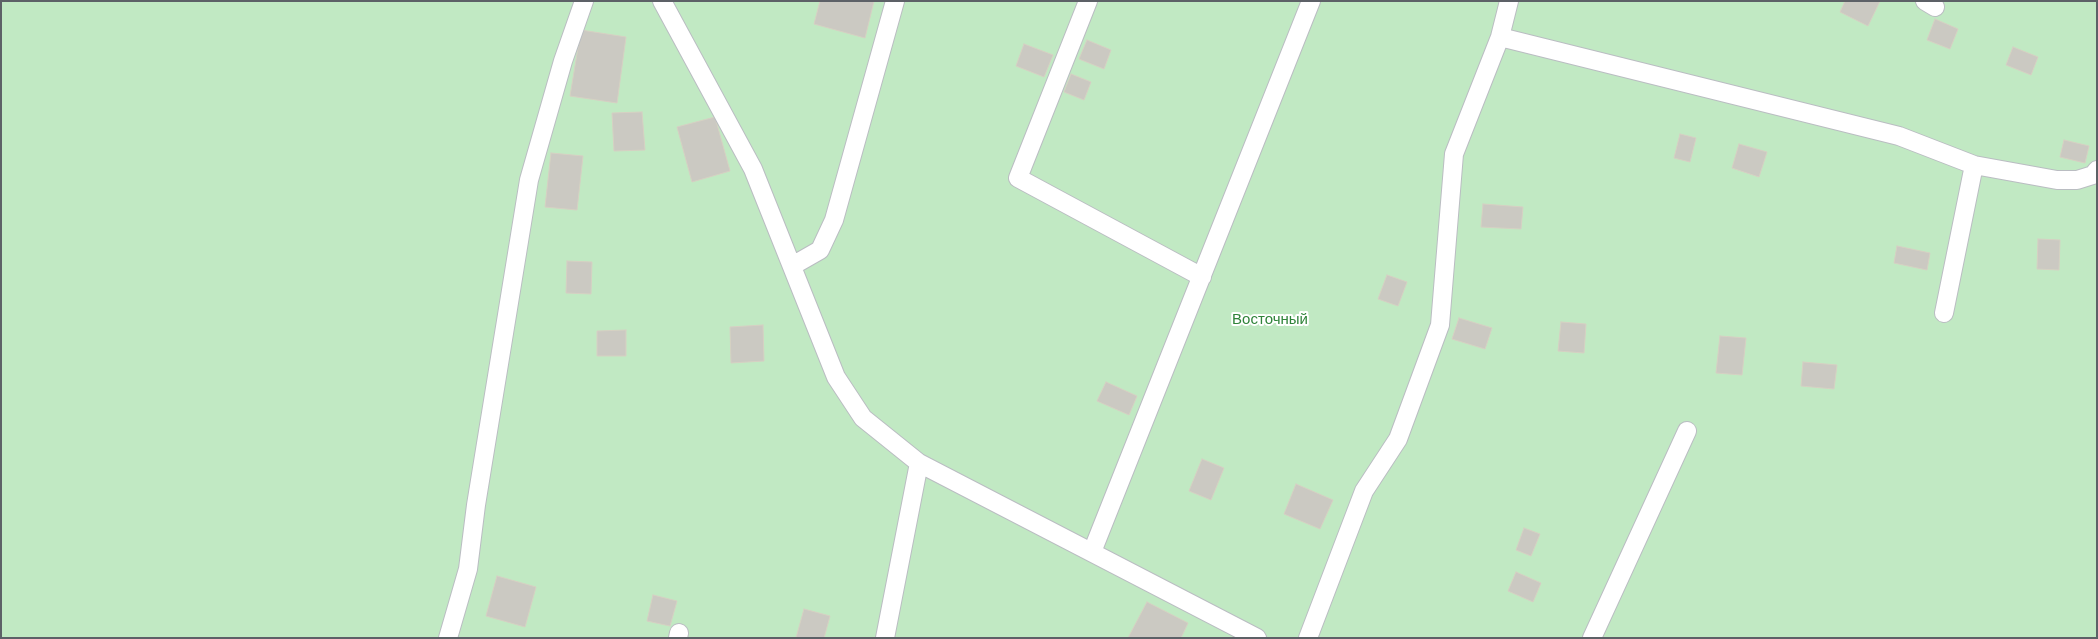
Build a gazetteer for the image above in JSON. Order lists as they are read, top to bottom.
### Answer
{
  "parks": ["Восточный"]
}
